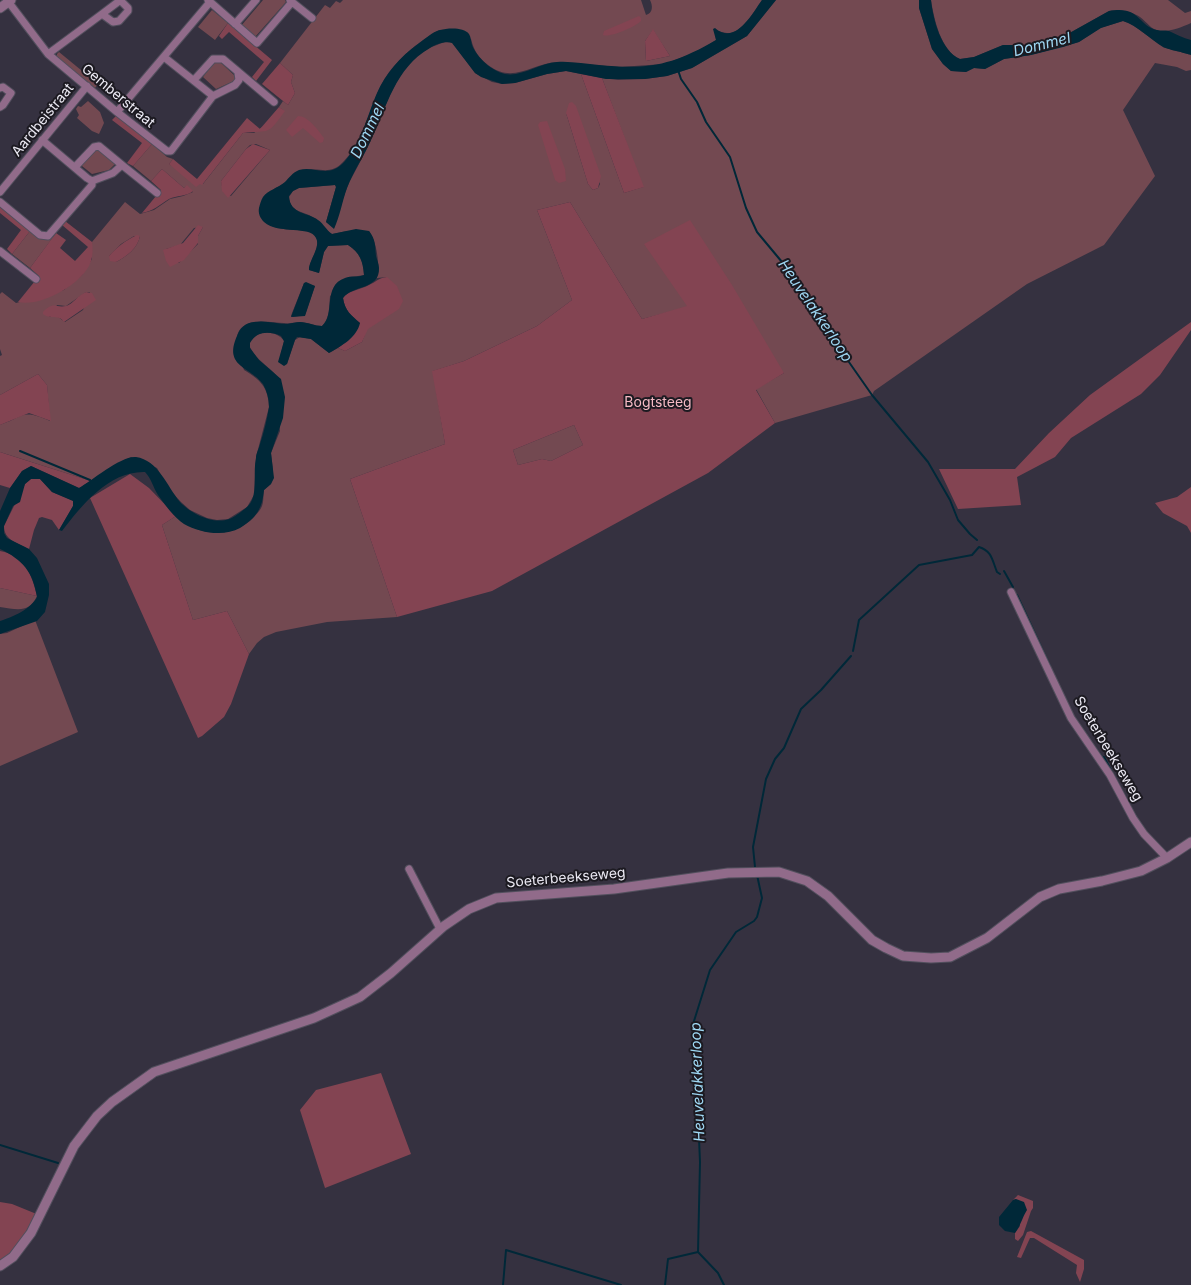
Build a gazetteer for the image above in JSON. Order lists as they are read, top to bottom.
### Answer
{
  "streets": {
    "street": ["Gemberstraat", "Aardbeistraat", "Soeterbeekseweg"]
  },
  "crossings": [
    ["Gemberstraat", "Aardbeistraat"]
  ],
  "water": ["Dommel", "Heuvelakkerloop"],
  "parks": ["Bogtsteeg"]
}
